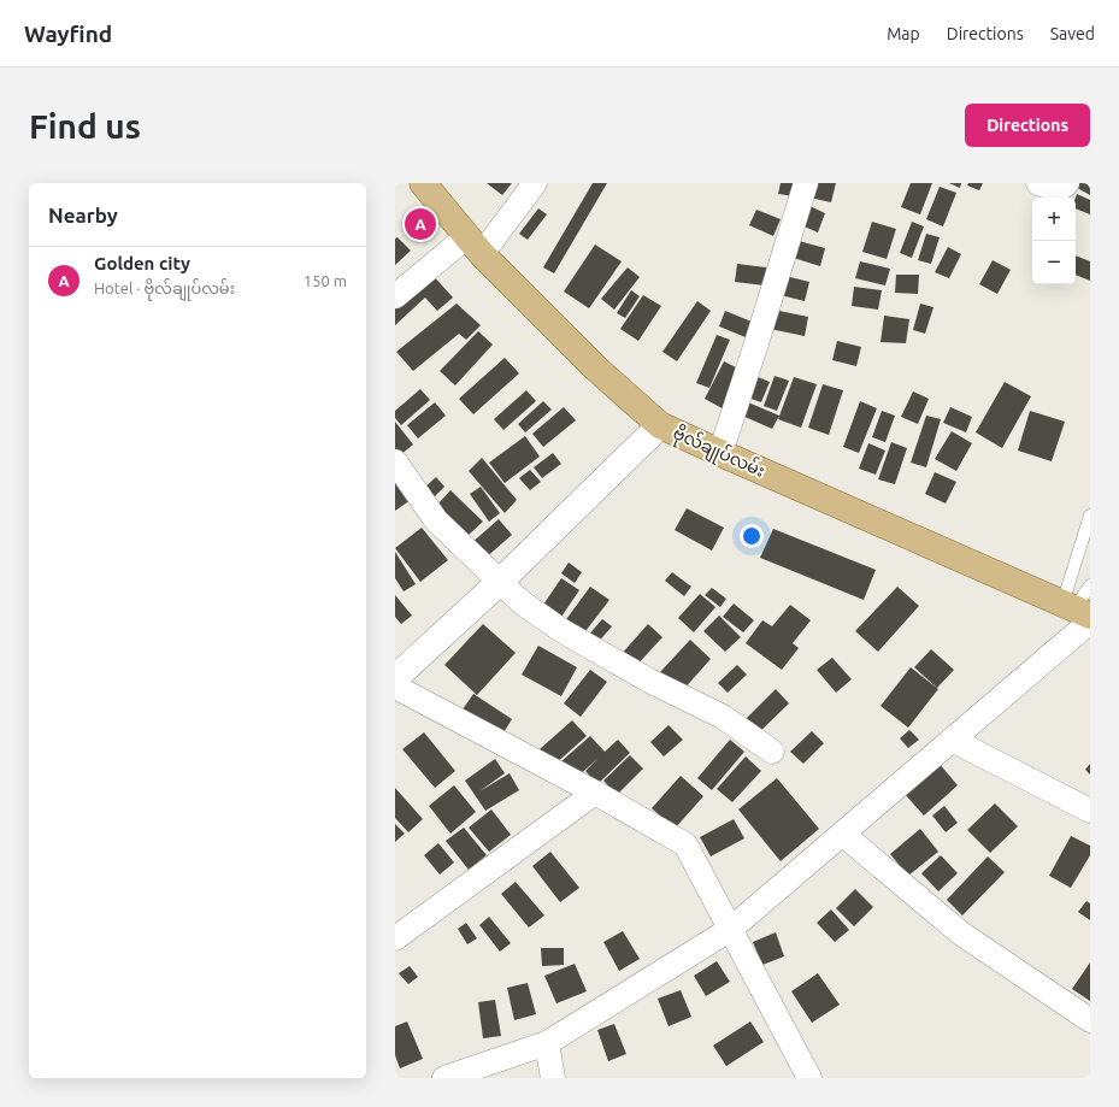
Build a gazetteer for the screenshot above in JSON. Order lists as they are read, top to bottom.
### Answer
{
  "streets": {
    "main road": ["ဗိုလ်ချုပ်လမ်း"]
  },
  "page": {
    "header": "Wayfind",
    "nav": ["Map", "Directions", "Saved"],
    "buttons": "Directions",
    "title": "Find us",
    "heading": "Nearby",
    "map_buttons": ["+", "−"],
    "pins": "A",
    "list": [
      {
        "mark": "A",
        "name": "Golden city",
        "note": "Hotel · ဗိုလ်ချုပ်လမ်း",
        "value": "150 m"
      }
    ]
  }
}
